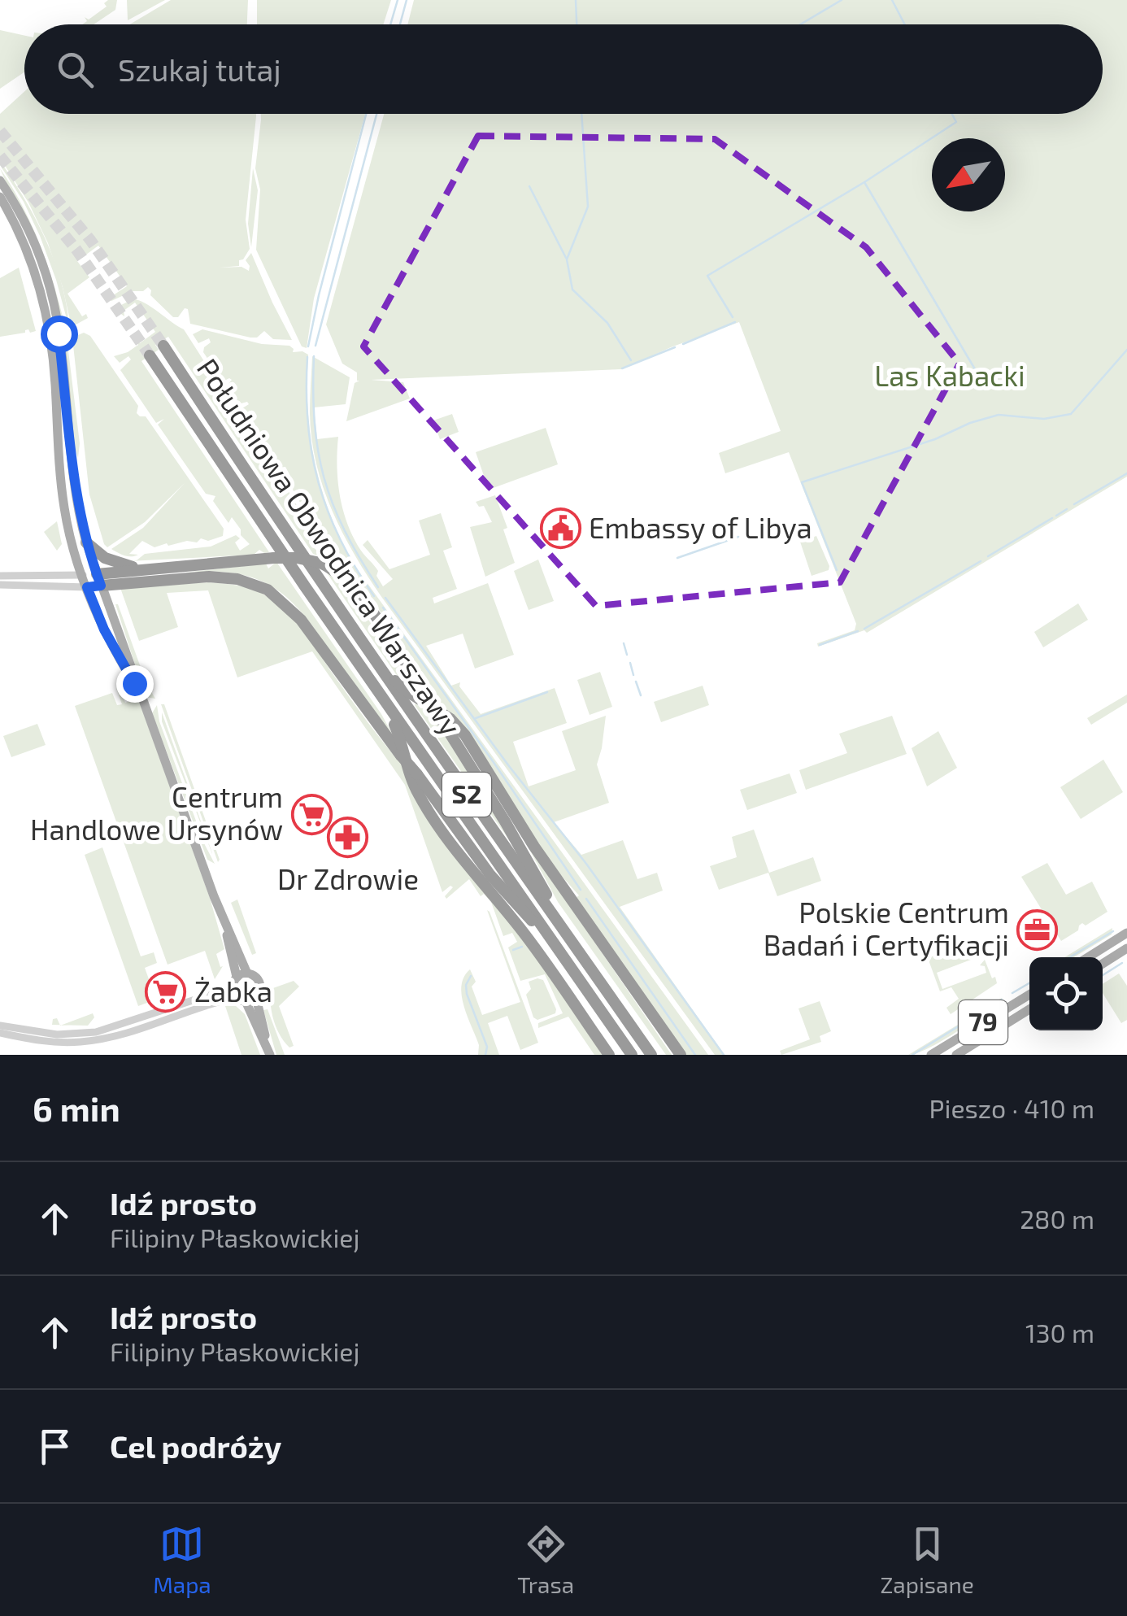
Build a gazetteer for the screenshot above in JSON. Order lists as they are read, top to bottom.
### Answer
{
  "streets": {
    "highway": ["Południowa Obwodnica Warszawy", "S2"],
    "main road": ["79"]
  },
  "parks": ["Las Kabacki"],
  "places": {
    "public building": ["Embassy of Libya"],
    "supermarket": ["Centrum Handlowe Ursynów", "Żabka"],
    "pharmacy": ["Dr Zdrowie"],
    "office": ["Polskie Centrum Badań i Certyfikacji"]
  },
  "north": "bottom left",
  "page": {
    "search": "Szukaj tutaj",
    "heading": ["6 min", "Pieszo · 410 m"],
    "list": [
      ["Idź prosto", "Filipiny Płaskowickiej", "280 m"],
      ["Idź prosto", "Filipiny Płaskowickiej", "130 m"],
      "Cel podróży"
    ],
    "nav": ["Mapa", "Trasa", "Zapisane"]
  }
}
